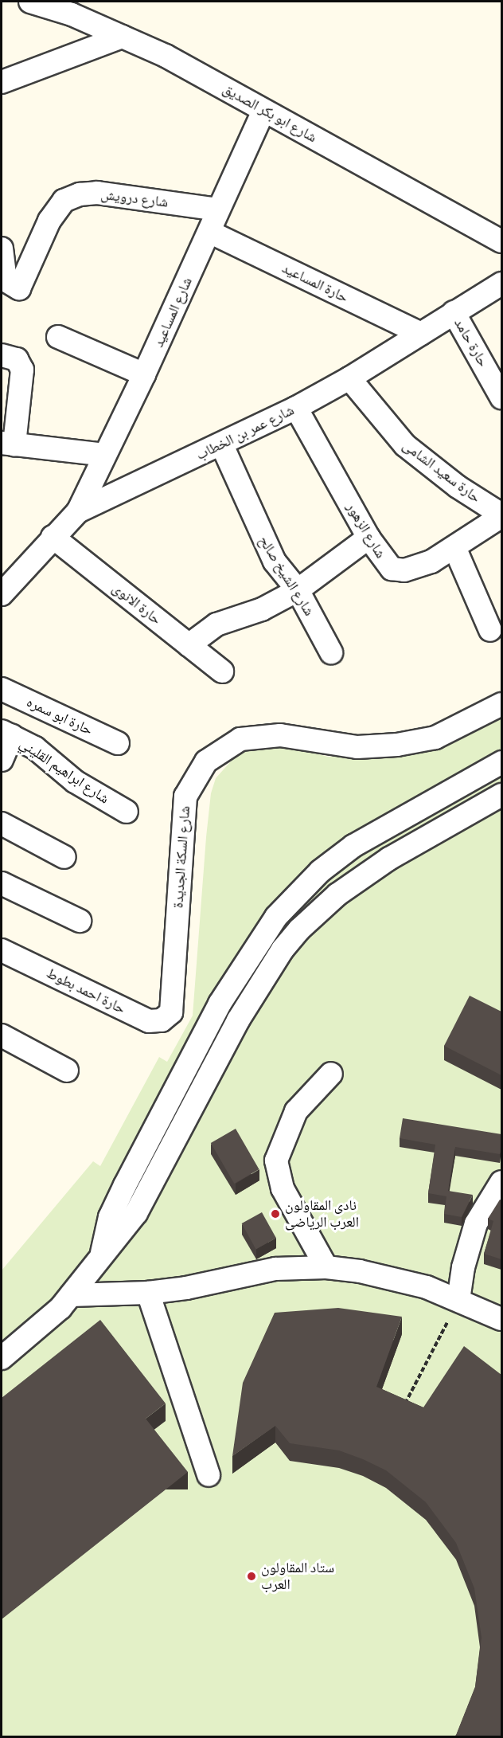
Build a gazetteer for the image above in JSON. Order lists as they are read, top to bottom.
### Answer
{
  "streets": {
    "street": [
      "شارع ابو بكر الصديق",
      "شارع درويش",
      "حارة المساعيد",
      "شارع المساعيد",
      "حارة حامد",
      "شارع عمر بن الخطاب",
      "حارة سعيد الشامى",
      "شارع الزهور",
      "شارع الشيخ صالح",
      "حارة الانوى",
      "حارة ابو سمره",
      "شارع ابراهيم القليني",
      "شارع السكة الجديدة",
      "حارة احمد بطوط"
    ]
  },
  "crossings": [
    ["شارع ابو بكر الصديق", "شارع المساعيد"],
    ["شارع درويش", "شارع المساعيد"],
    ["حارة المساعيد", "شارع المساعيد"],
    ["حارة المساعيد", "شارع عمر بن الخطاب"],
    ["شارع المساعيد", "شارع عمر بن الخطاب"],
    ["حارة حامد", "شارع عمر بن الخطاب"],
    ["شارع عمر بن الخطاب", "حارة سعيد الشامى"],
    ["شارع عمر بن الخطاب", "شارع الزهور"],
    ["شارع عمر بن الخطاب", "شارع الشيخ صالح"],
    ["شارع عمر بن الخطاب", "حارة الانوى"],
    ["حارة سعيد الشامى", "شارع الزهور"],
    ["شارع السكة الجديدة", "حارة احمد بطوط"]
  ],
  "places": ["نادى المقاولون العرب الرياضى", "ستاد المقاولون العرب"]
}
